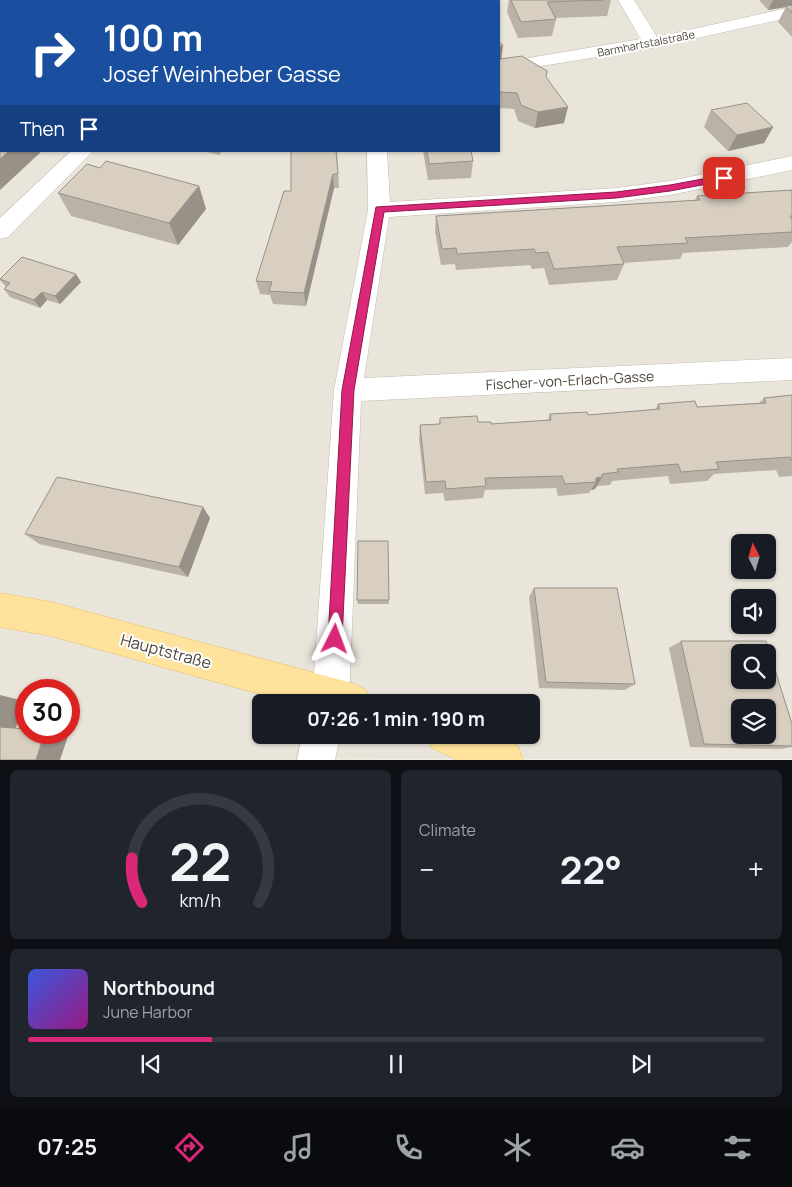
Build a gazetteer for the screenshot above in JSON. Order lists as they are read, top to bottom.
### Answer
{
  "streets": {
    "main road": ["Hauptstraße"],
    "street": ["Barmhartstalstraße", "Fischer-von-Erlach-Gasse"]
  },
  "north": "top",
  "page": {
    "turn": ["100 m", "Josef Weinheber Gasse"],
    "then": "Then",
    "limit": "30",
    "trip": "07:26 · 1 min · 190 m",
    "tile": "Climate",
    "heat": ["−", "22°", "+"],
    "song": ["Northbound", "June Harbor"],
    "tabs": "07:25",
    "gauge": ["22", "km/h"]
  }
}
